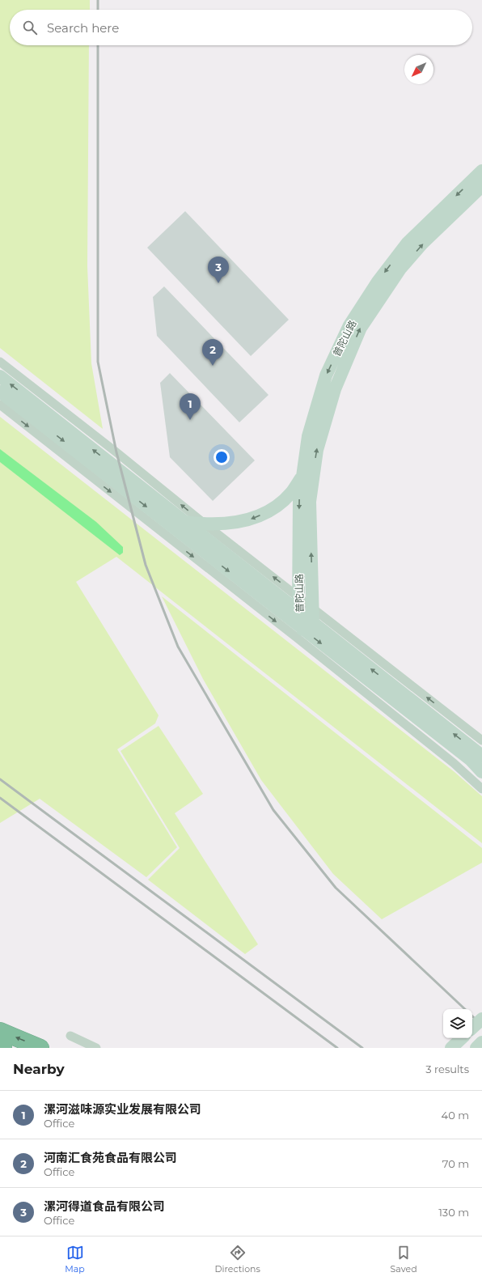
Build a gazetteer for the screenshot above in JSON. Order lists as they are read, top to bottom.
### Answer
{
  "streets": {
    "main road": ["普陀山路"]
  },
  "north": "bottom left",
  "page": {
    "search": "Search here",
    "pins": ["3", "2", "1"],
    "heading": ["Nearby", "3 results"],
    "list": [
      {
        "mark": "1",
        "name": "漯河滋味源实业发展有限公司",
        "note": "Office",
        "value": "40 m"
      },
      {
        "mark": "2",
        "name": "河南汇食苑食品有限公司",
        "note": "Office",
        "value": "70 m"
      },
      {
        "mark": "3",
        "name": "漯河得道食品有限公司",
        "note": "Office",
        "value": "130 m"
      }
    ],
    "nav": ["Map", "Directions", "Saved"]
  }
}
